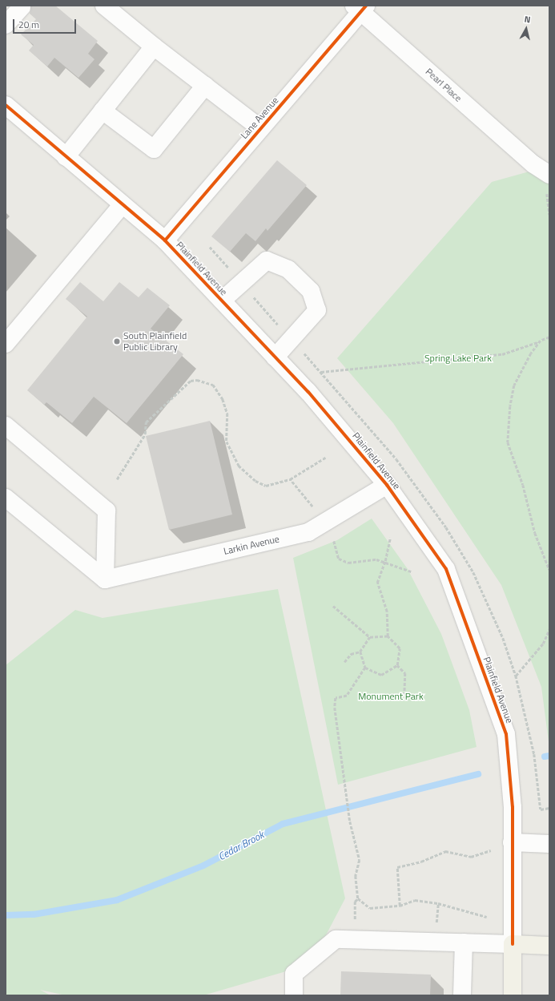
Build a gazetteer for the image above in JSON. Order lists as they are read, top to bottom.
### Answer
{
  "streets": {
    "street": [
      "Pearl Place",
      "Lane Avenue",
      "Plainfield Avenue",
      "Larkin Avenue"
    ]
  },
  "crossings": [
    ["Pearl Place", "Lane Avenue"],
    ["Lane Avenue", "Plainfield Avenue"],
    ["Plainfield Avenue", "Larkin Avenue"]
  ],
  "water": ["Cedar Brook"],
  "parks": ["Spring Lake Park", "Monument Park"],
  "places": ["South Plainfield Public Library"],
  "scale_bar": "20 m",
  "north": "top"
}
